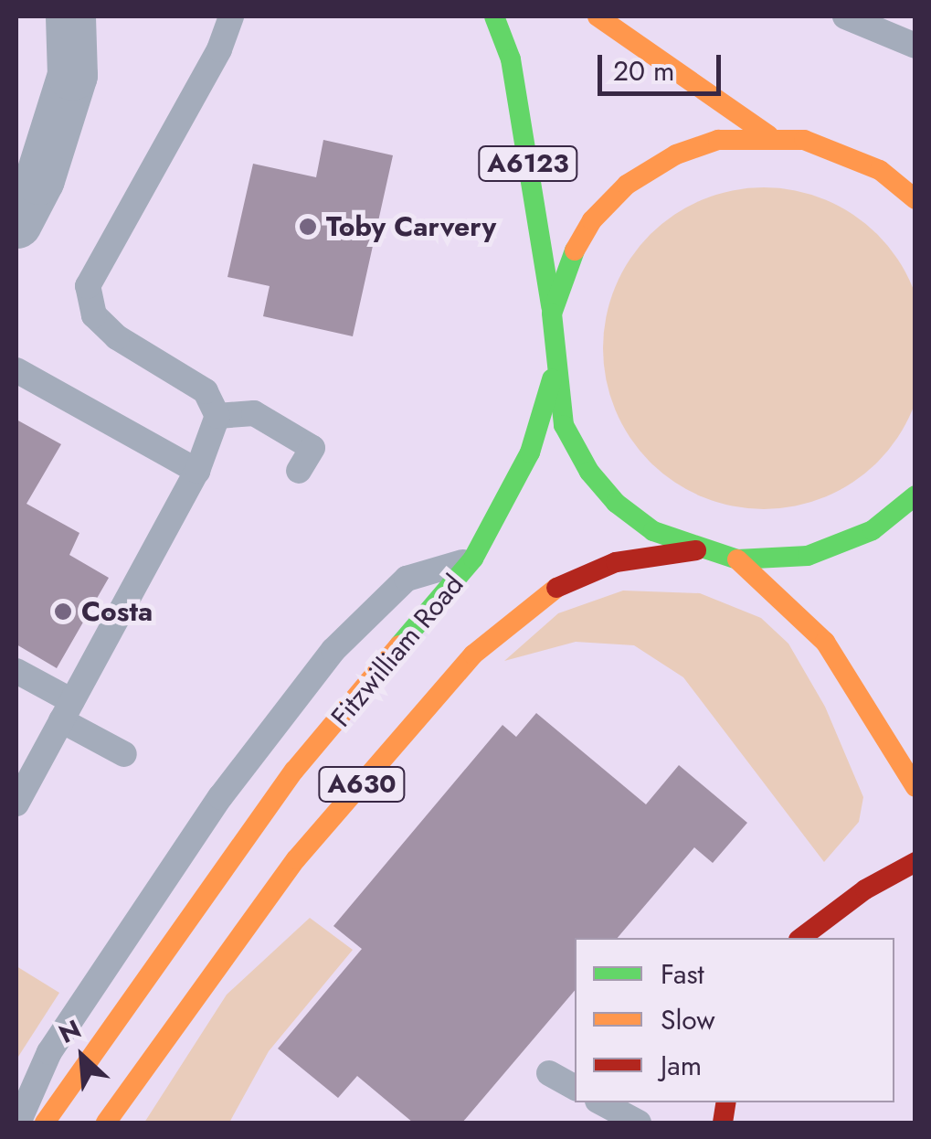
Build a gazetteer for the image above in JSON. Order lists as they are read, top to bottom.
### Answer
{
  "streets": {
    "main road": ["A6123", "Fitzwilliam Road", "A630"]
  },
  "places": ["Toby Carvery", "Costa"],
  "legend": ["Fast", "Slow", "Jam"],
  "scale_bar": "20 m",
  "north": "top left"
}
